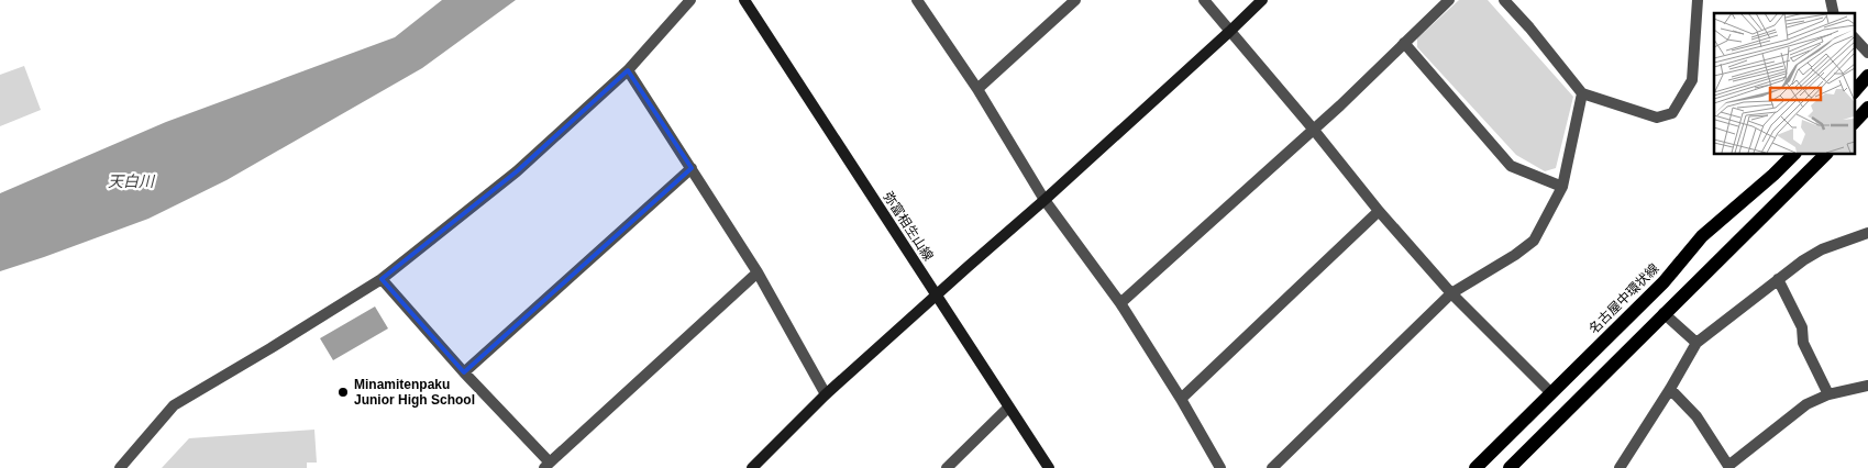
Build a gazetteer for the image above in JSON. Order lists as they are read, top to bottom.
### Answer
{
  "streets": {
    "main road": ["名古屋中環状線"],
    "street": ["弥富相生山線"]
  },
  "water": ["天白川"],
  "places": ["Minamitenpaku Junior High School"]
}
